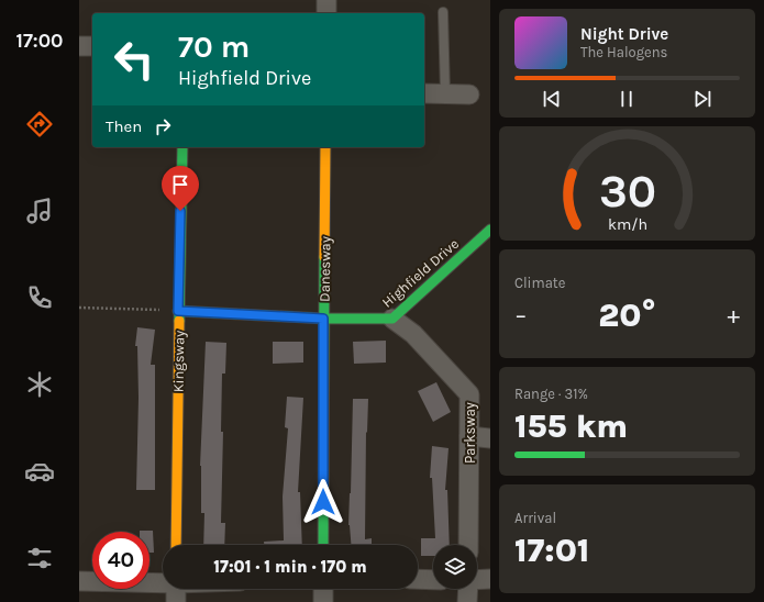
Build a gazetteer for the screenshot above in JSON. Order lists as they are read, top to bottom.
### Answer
{
  "streets": {
    "street": [
      "Danesway",
      "Highfield Drive",
      "Kingsway",
      "Parksway"
    ]
  },
  "crossings": [
    ["Danesway", "Highfield Drive"],
    ["Highfield Drive", "Kingsway"],
    ["Highfield Drive", "Parksway"]
  ],
  "page": {
    "tabs": "17:00",
    "turn": ["70 m", "Highfield Drive"],
    "song": ["Night Drive", "The Halogens"],
    "then": "Then",
    "tile": [
      "Climate",
      ["Range · 31%", "155 km"],
      ["Arrival", "17:01"]
    ],
    "heat": ["−", "20°", "+"],
    "limit": "40",
    "trip": "17:01 · 1 min · 170 m",
    "gauge": ["30", "km/h"]
  }
}
